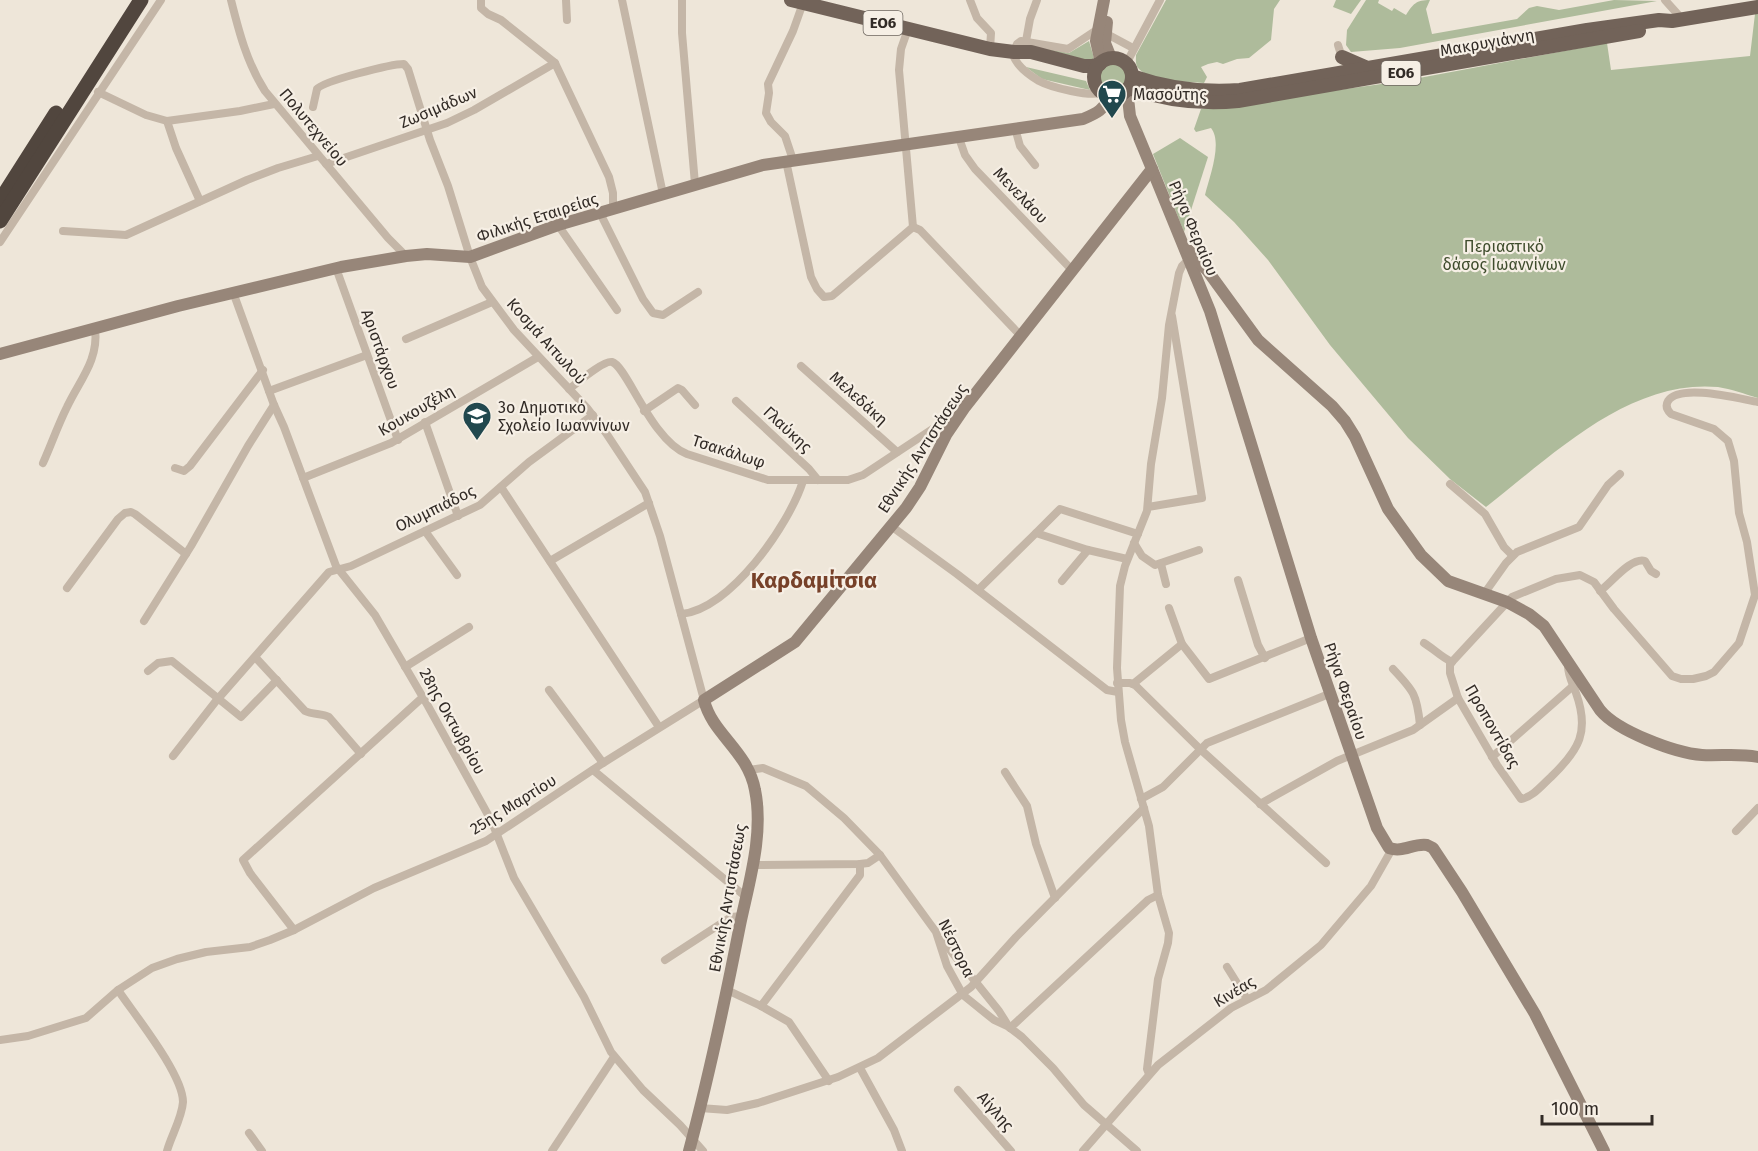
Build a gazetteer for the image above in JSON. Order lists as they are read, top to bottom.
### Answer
{
  "streets": {
    "main road": ["ΕΟ6", "Μακρυγιάννη"],
    "street": [
      "Ζωσιμάδων",
      "Πολυτεχνείου",
      "Μενελάου",
      "Φιλικής Εταιρείας",
      "Ρήγα Φεραίου",
      "Κοσμά Αιτωλού",
      "Αριστάρχου",
      "Μελεδάκη",
      "Κουκουζέλη",
      "Γλαύκης",
      "Εθνικής Αντιστάσεως",
      "Τσακάλωφ",
      "Ολυμπιάδος",
      "28ης Οκτωβρίου",
      "Προποντίδας",
      "25ης Μαρτίου",
      "Νέστορα",
      "Κινέας",
      "Αίγλης"
    ]
  },
  "crossings": [
    ["ΕΟ6", "Μακρυγιάννη"],
    ["ΕΟ6", "Φιλικής Εταιρείας"],
    ["Μακρυγιάννη", "Φιλικής Εταιρείας"],
    ["Ζωσιμάδων", "Πολυτεχνείου"],
    ["Ζωσιμάδων", "Κοσμά Αιτωλού"],
    ["Πολυτεχνείου", "Φιλικής Εταιρείας"],
    ["Μενελάου", "Φιλικής Εταιρείας"],
    ["Μενελάου", "Εθνικής Αντιστάσεως"],
    ["Φιλικής Εταιρείας", "Κοσμά Αιτωλού"],
    ["Φιλικής Εταιρείας", "Αριστάρχου"],
    ["Φιλικής Εταιρείας", "28ης Οκτωβρίου"],
    ["Ρήγα Φεραίου", "Εθνικής Αντιστάσεως"],
    ["Ρήγα Φεραίου", "Κινέας"],
    ["Κοσμά Αιτωλού", "Κουκουζέλη"],
    ["Κοσμά Αιτωλού", "Εθνικής Αντιστάσεως"],
    ["Κοσμά Αιτωλού", "Τσακάλωφ"],
    ["Κοσμά Αιτωλού", "Ολυμπιάδος"],
    ["Κοσμά Αιτωλού", "25ης Μαρτίου"],
    ["Αριστάρχου", "Κουκουζέλη"],
    ["Μελεδάκη", "Τσακάλωφ"],
    ["Κουκουζέλη", "28ης Οκτωβρίου"],
    ["Γλαύκης", "Τσακάλωφ"],
    ["Εθνικής Αντιστάσεως", "Τσακάλωφ"],
    ["Εθνικής Αντιστάσεως", "28ης Οκτωβρίου"],
    ["Εθνικής Αντιστάσεως", "25ης Μαρτίου"],
    ["Εθνικής Αντιστάσεως", "Νέστορα"],
    ["Ολυμπιάδος", "28ης Οκτωβρίου"],
    ["28ης Οκτωβρίου", "25ης Μαρτίου"],
    ["Νέστορα", "Κινέας"]
  ],
  "districts": ["Καρδαμίτσια"],
  "parks": ["Περιαστικό δάσος Ιωαννίνων"],
  "places": {
    "supermarket": ["Μασούτης"],
    "school or university": ["3ο Δημοτικό Σχολείο Ιωαννίνων"]
  },
  "scale_bar": "100 m"
}
